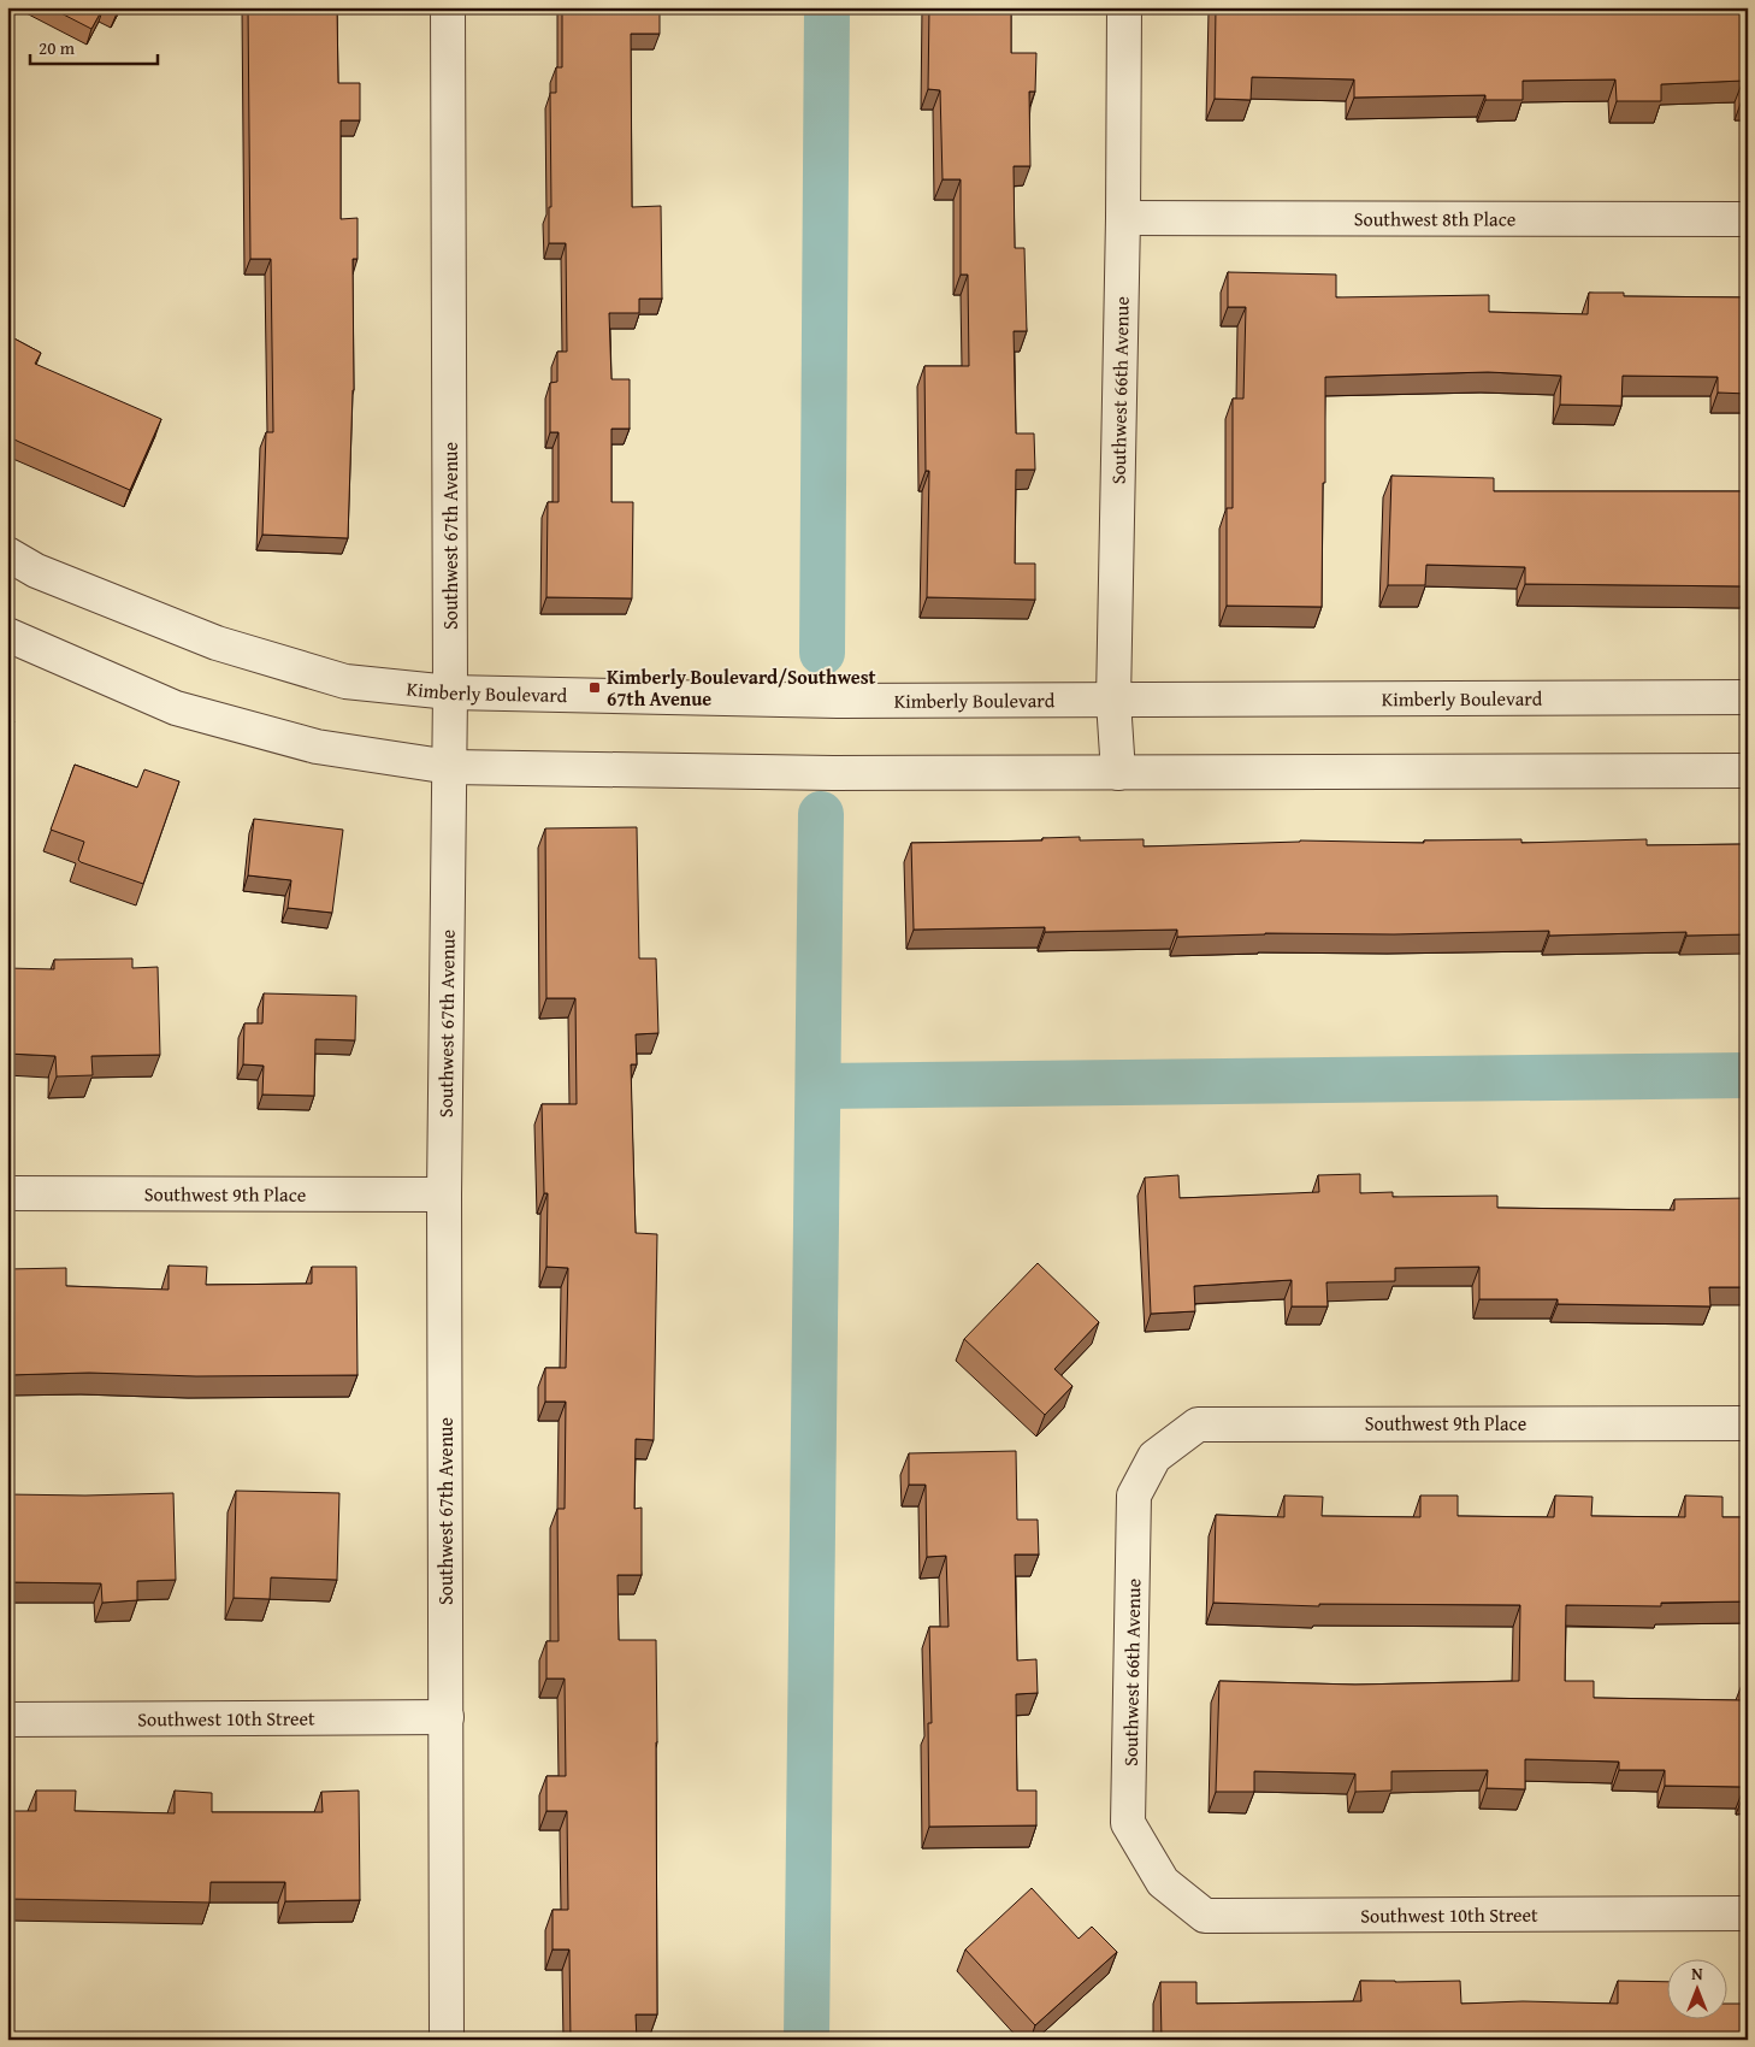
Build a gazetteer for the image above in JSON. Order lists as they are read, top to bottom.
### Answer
{
  "streets": {
    "street": [
      "Southwest 8th Place",
      "Southwest 66th Avenue",
      "Southwest 67th Avenue",
      "Kimberly Boulevard",
      "Southwest 9th Place",
      "Southwest 10th Street"
    ]
  },
  "crossings": [
    ["Southwest 8th Place", "Southwest 66th Avenue"],
    ["Southwest 66th Avenue", "Kimberly Boulevard"],
    ["Southwest 66th Avenue", "Southwest 9th Place"],
    ["Southwest 66th Avenue", "Southwest 10th Street"],
    ["Southwest 67th Avenue", "Kimberly Boulevard"],
    ["Southwest 67th Avenue", "Southwest 9th Place"],
    ["Southwest 67th Avenue", "Southwest 10th Street"]
  ],
  "places": {
    "transit": ["Kimberly Boulevard/Southwest 67th Avenue"]
  },
  "scale_bar": "20 m",
  "north": "top"
}
